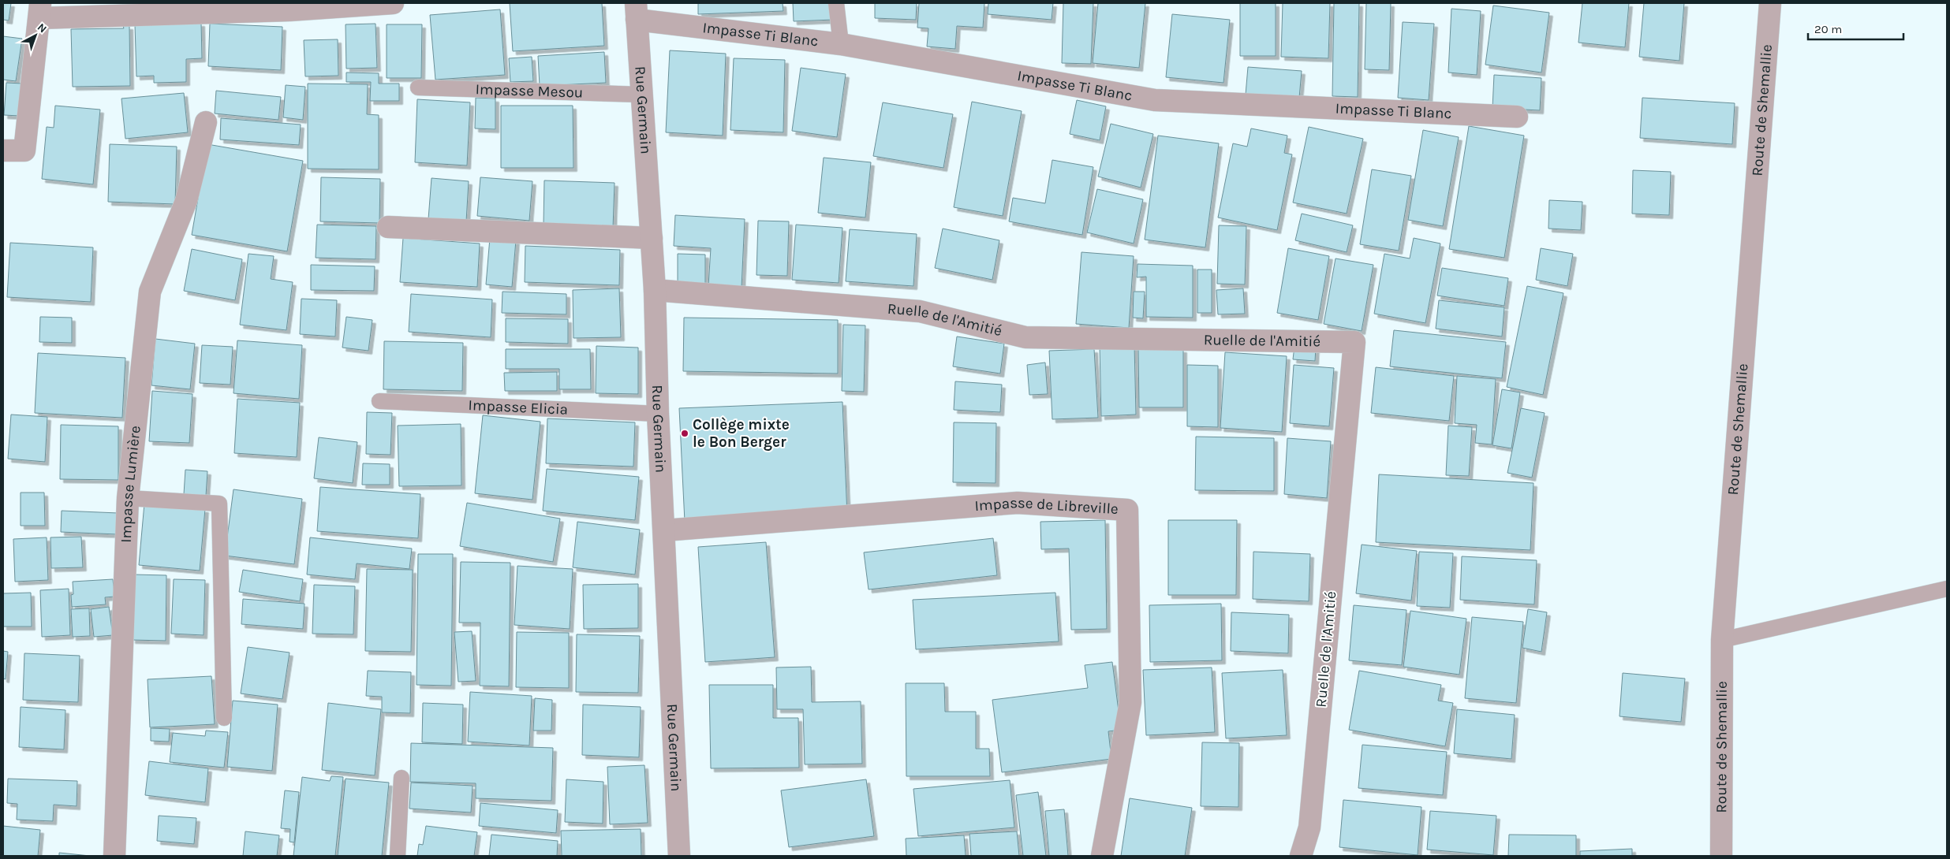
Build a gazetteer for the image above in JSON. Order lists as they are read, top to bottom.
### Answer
{
  "streets": {
    "street": [
      "Impasse Ti Blanc",
      "Rue Germain",
      "Route de Shemallie",
      "Ruelle de l'Amitié",
      "Impasse Lumière",
      "Impasse de Libreville"
    ],
    "lane": ["Impasse Mesou", "Impasse Elicia"]
  },
  "crossings": [
    ["Impasse Ti Blanc", "Rue Germain"],
    ["Impasse Mesou", "Rue Germain"],
    ["Rue Germain", "Ruelle de l'Amitié"],
    ["Rue Germain", "Impasse Elicia"],
    ["Rue Germain", "Impasse de Libreville"]
  ],
  "places": ["Collège mixte le Bon Berger"],
  "scale_bar": "20 m",
  "north": "top right"
}
